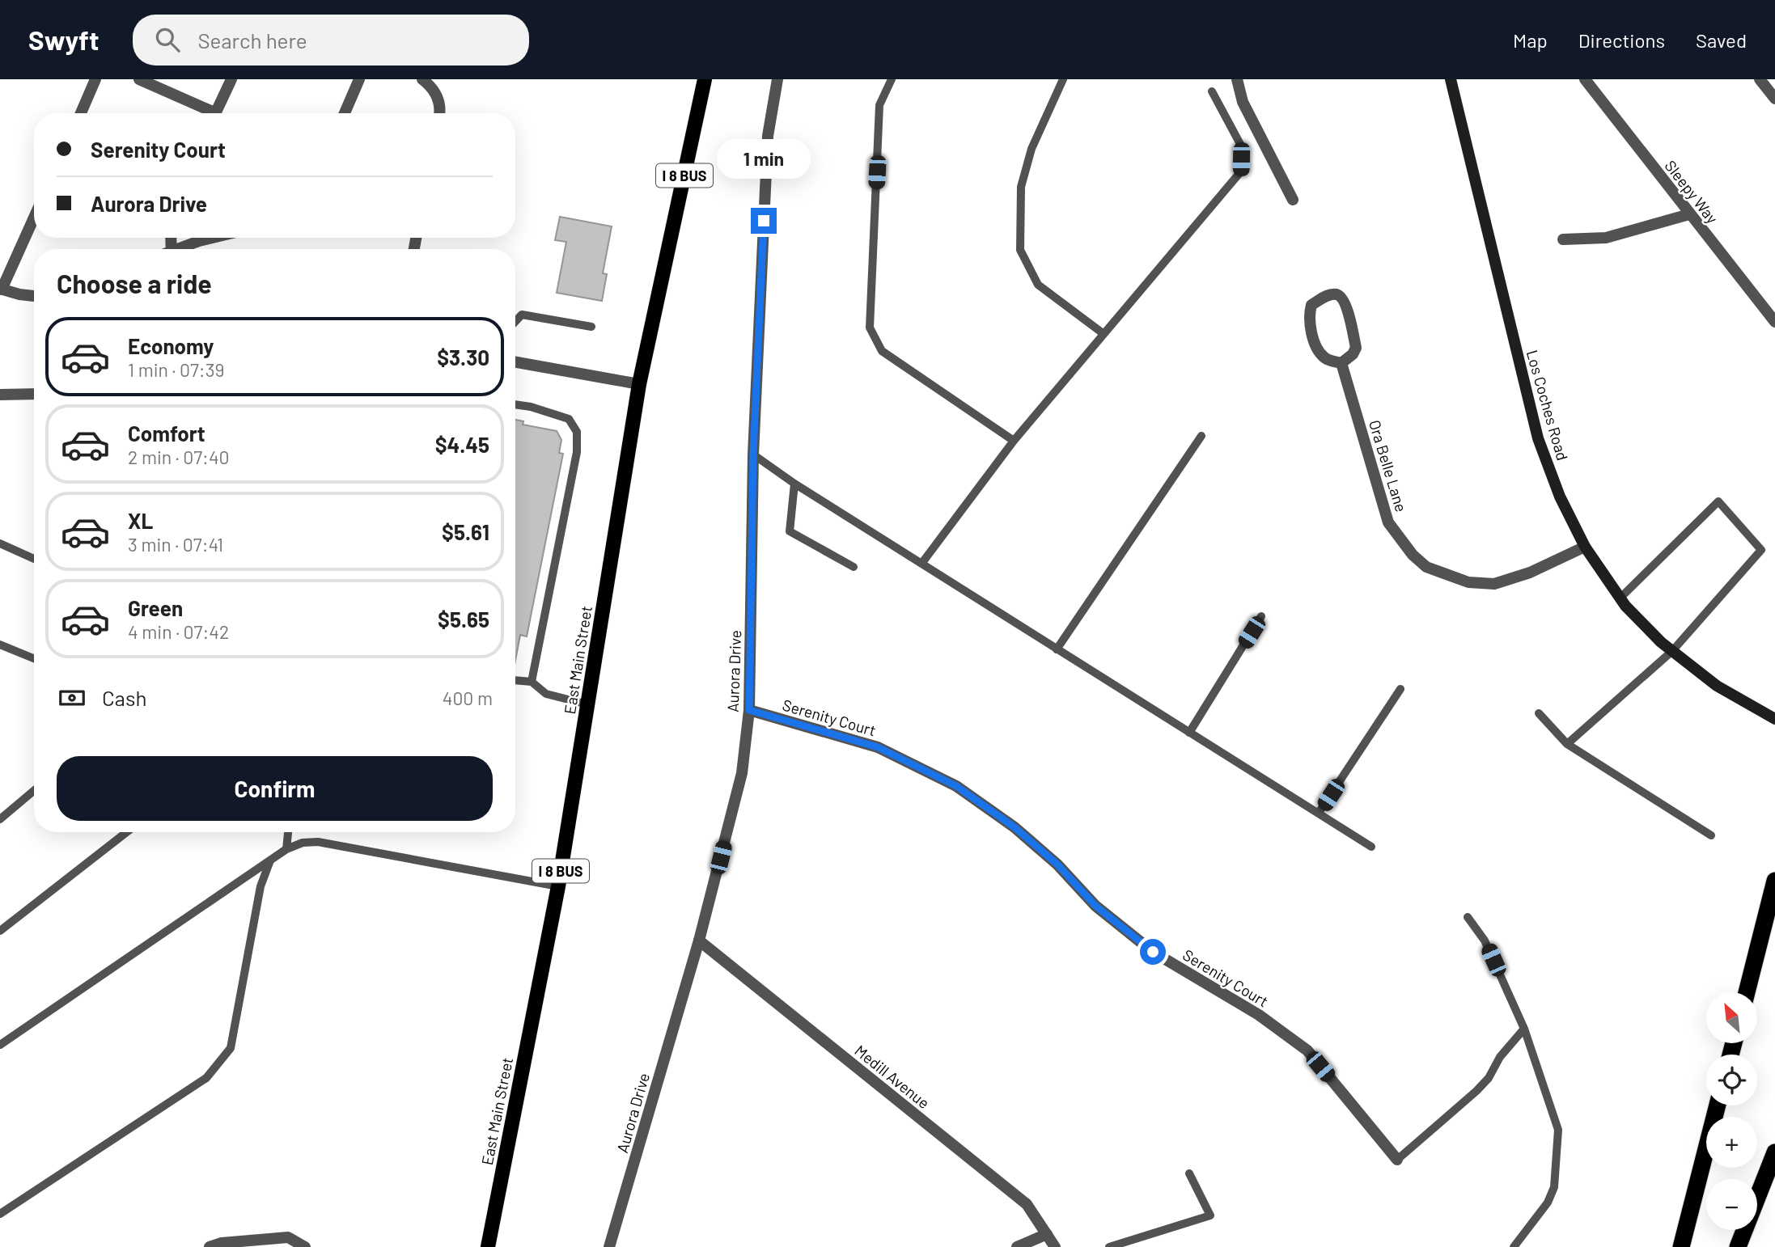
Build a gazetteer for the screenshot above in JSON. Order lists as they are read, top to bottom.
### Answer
{
  "streets": {
    "main road": ["I 8 BUS", "Los Coches Road", "East Main Street"],
    "street": [
      "Sleepy Way",
      "Ora Belle Lane",
      "Aurora Drive",
      "Serenity Court",
      "Medill Avenue"
    ]
  },
  "crossings": [
    ["Los Coches Road", "Ora Belle Lane"],
    ["Aurora Drive", "Serenity Court"],
    ["Aurora Drive", "Medill Avenue"]
  ],
  "north": "top left",
  "page": {
    "header": "Swyft",
    "search": "Search here",
    "nav": ["Map", "Directions", "Saved"],
    "banner": ["Serenity Court", "Aurora Drive"],
    "bubble": "1 min",
    "heading": "Choose a ride",
    "list": [
      {
        "name": "Economy",
        "note": "1 min · 07:39",
        "value": "$3.30"
      },
      {
        "name": "Comfort",
        "note": "2 min · 07:40",
        "value": "$4.45"
      },
      {
        "name": "XL",
        "note": "3 min · 07:41",
        "value": "$5.61"
      },
      {
        "name": "Green",
        "note": "4 min · 07:42",
        "value": "$5.65"
      }
    ],
    "pay": ["Cash", "400 m"],
    "buttons": "Confirm",
    "map_buttons": ["+", "−"]
  }
}
